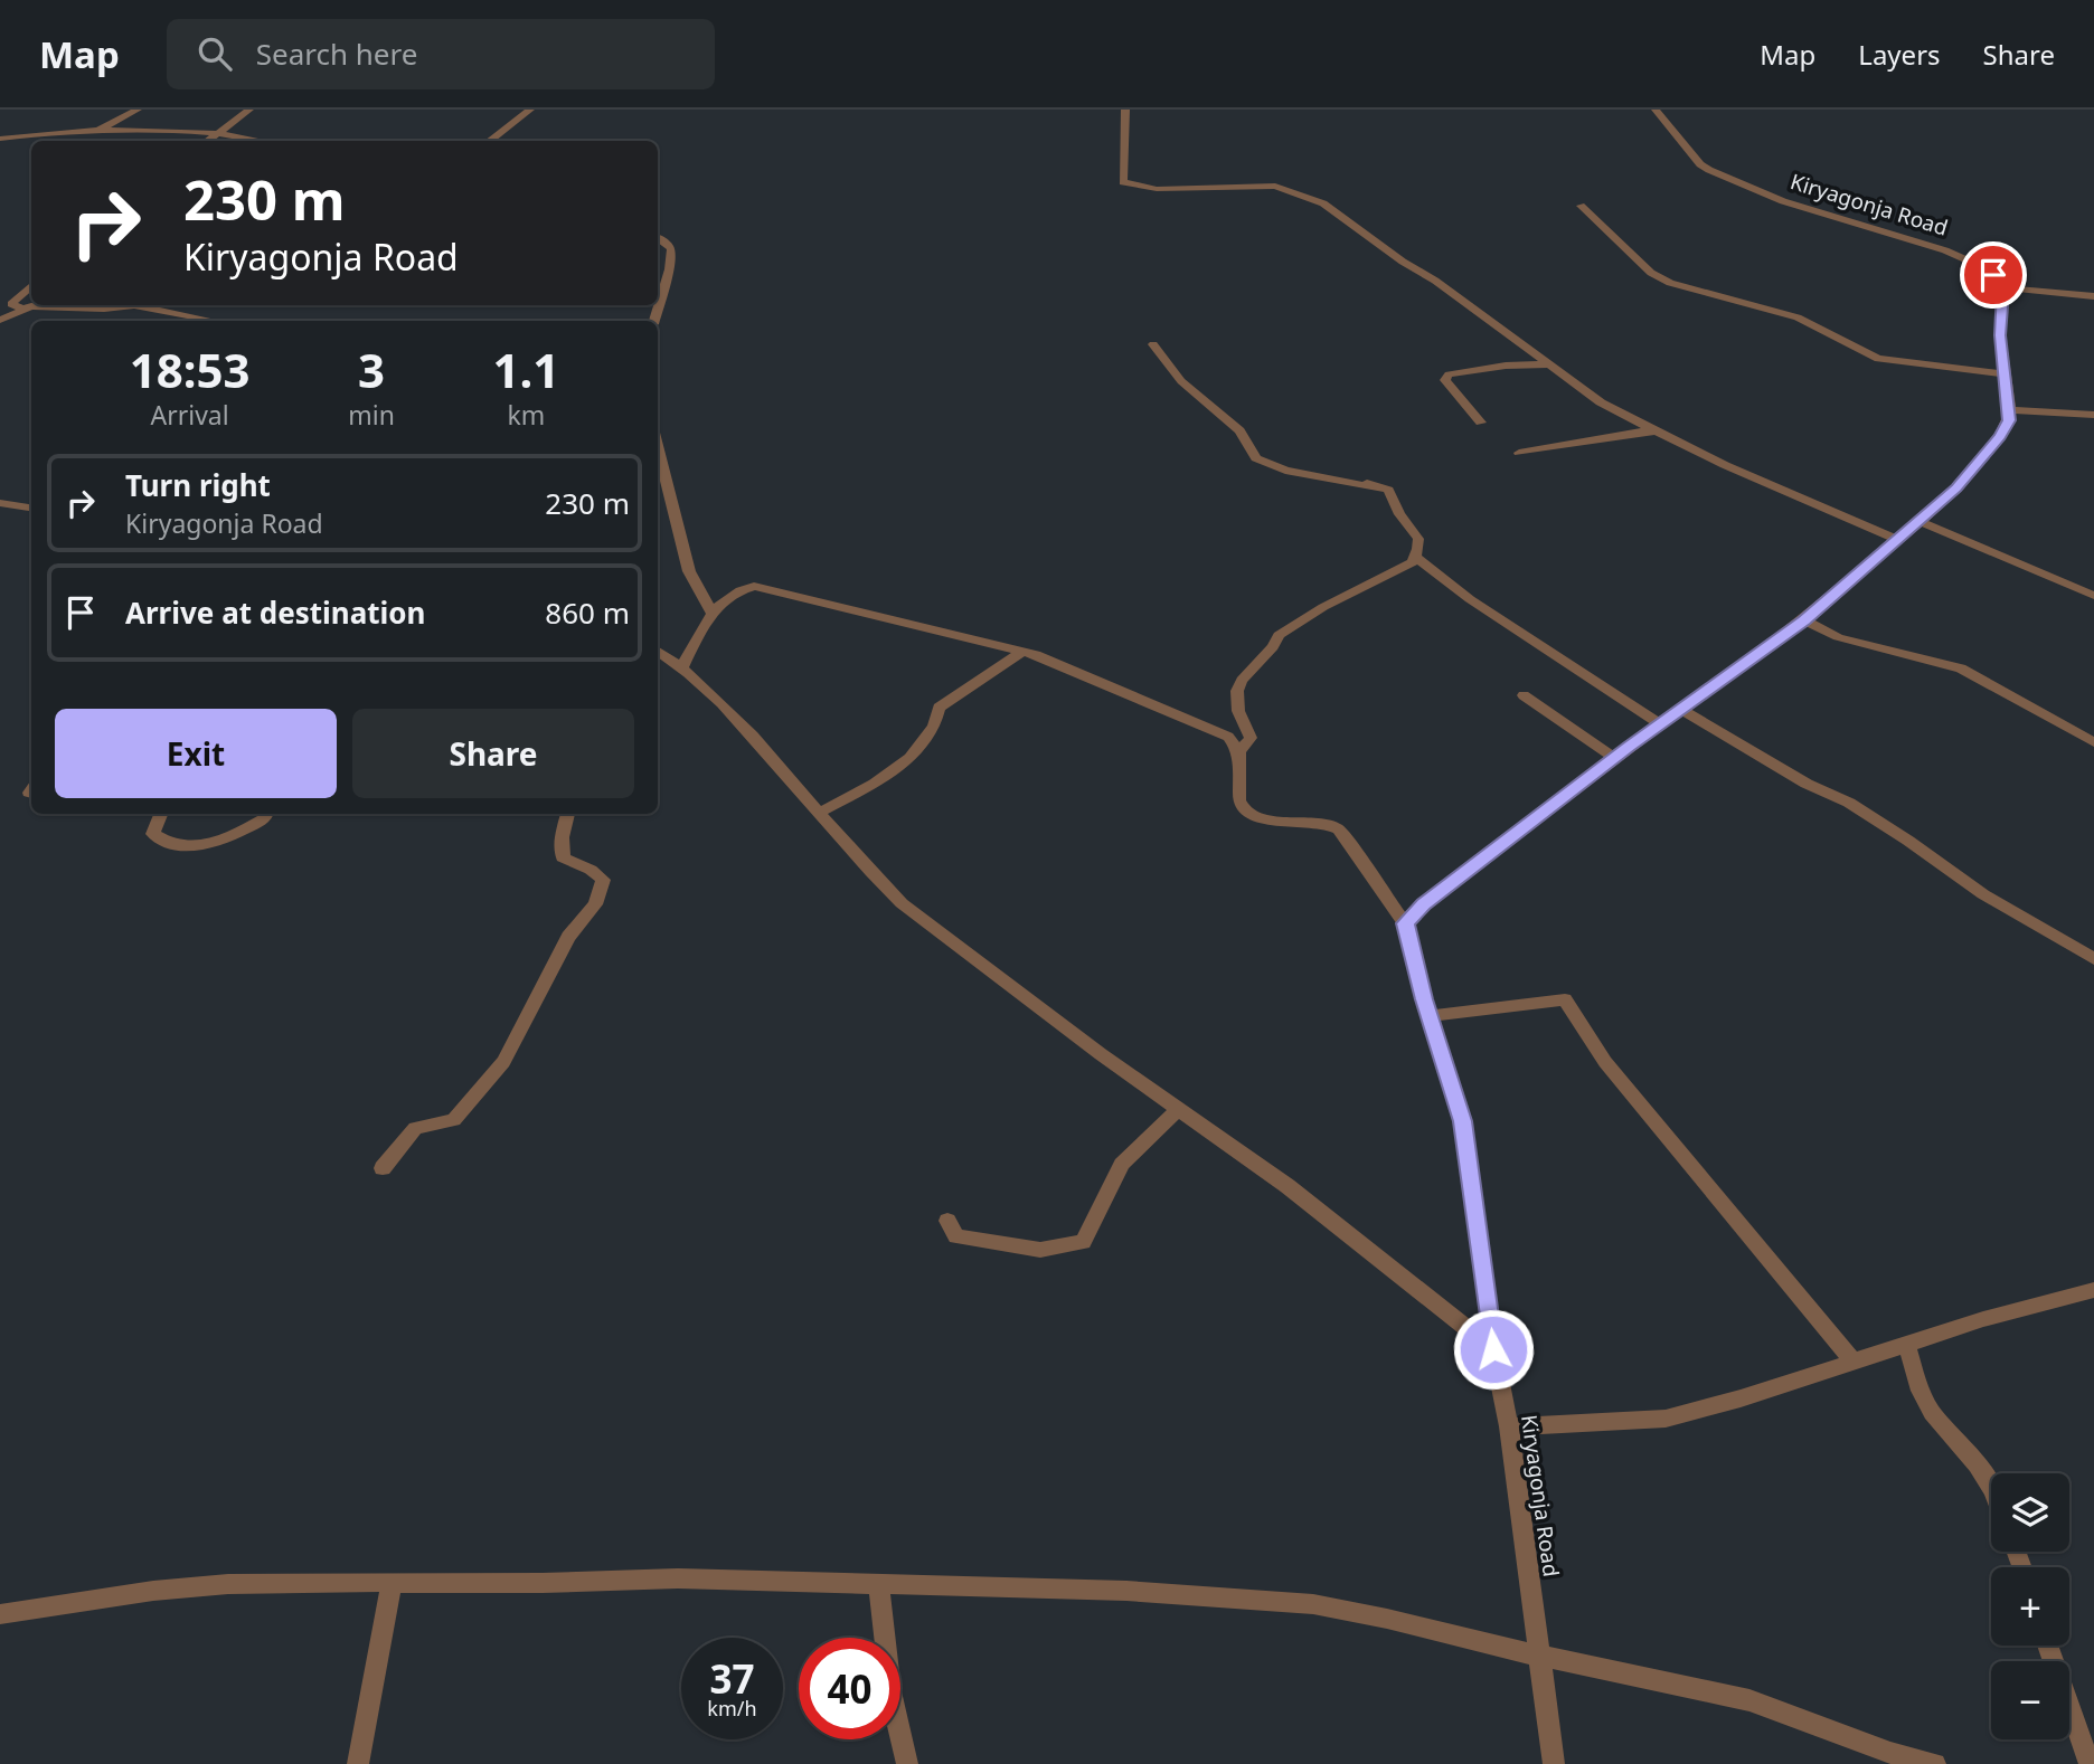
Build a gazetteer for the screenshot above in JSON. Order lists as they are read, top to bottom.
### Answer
{
  "streets": {
    "street": ["Kiryagonja Road"]
  },
  "page": {
    "header": "Map",
    "search": "Search here",
    "nav": ["Map", "Layers", "Share"],
    "turn": ["230 m", "Kiryagonja Road"],
    "eta": [
      "18:53",
      "Arrival",
      "3",
      "min",
      "1.1",
      "km"
    ],
    "list": [
      {
        "name": "Turn right",
        "note": "Kiryagonja Road",
        "value": "230 m"
      },
      {
        "name": "Arrive at destination",
        "value": "860 m"
      }
    ],
    "buttons": ["Exit", "Share"],
    "map_buttons": ["+", "−"],
    "speed": "37 km/h",
    "limit": "40"
  }
}
